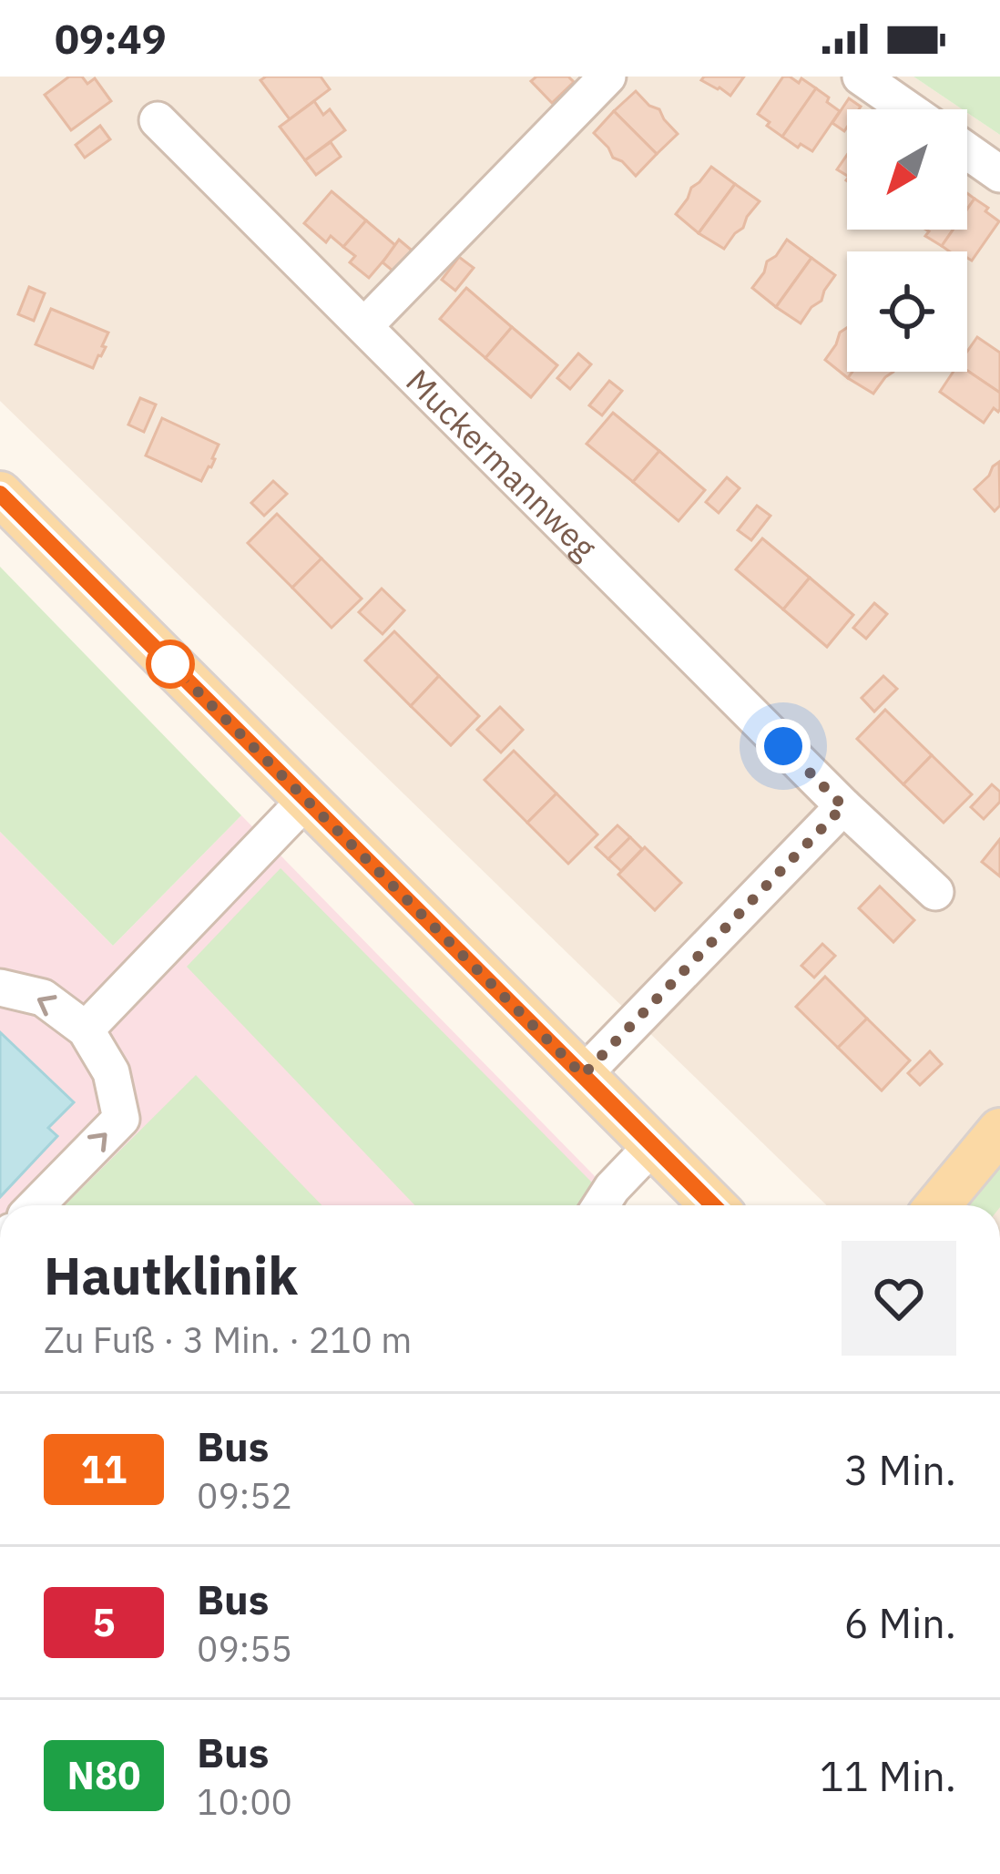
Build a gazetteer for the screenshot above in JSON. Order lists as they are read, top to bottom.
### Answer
{
  "streets": {
    "street": ["Muckermannweg"]
  },
  "lines": ["bus line 11"],
  "north": "bottom left",
  "page": {
    "status": "09:49",
    "heading": ["Hautklinik", "Zu Fuß · 3 Min. · 210 m"],
    "list": [
      {
        "mark": "11",
        "name": "Bus",
        "note": "09:52",
        "value": "3 Min."
      },
      {
        "mark": "5",
        "name": "Bus",
        "note": "09:55",
        "value": "6 Min."
      },
      {
        "mark": "N80",
        "name": "Bus",
        "note": "10:00",
        "value": "11 Min."
      }
    ]
  }
}
